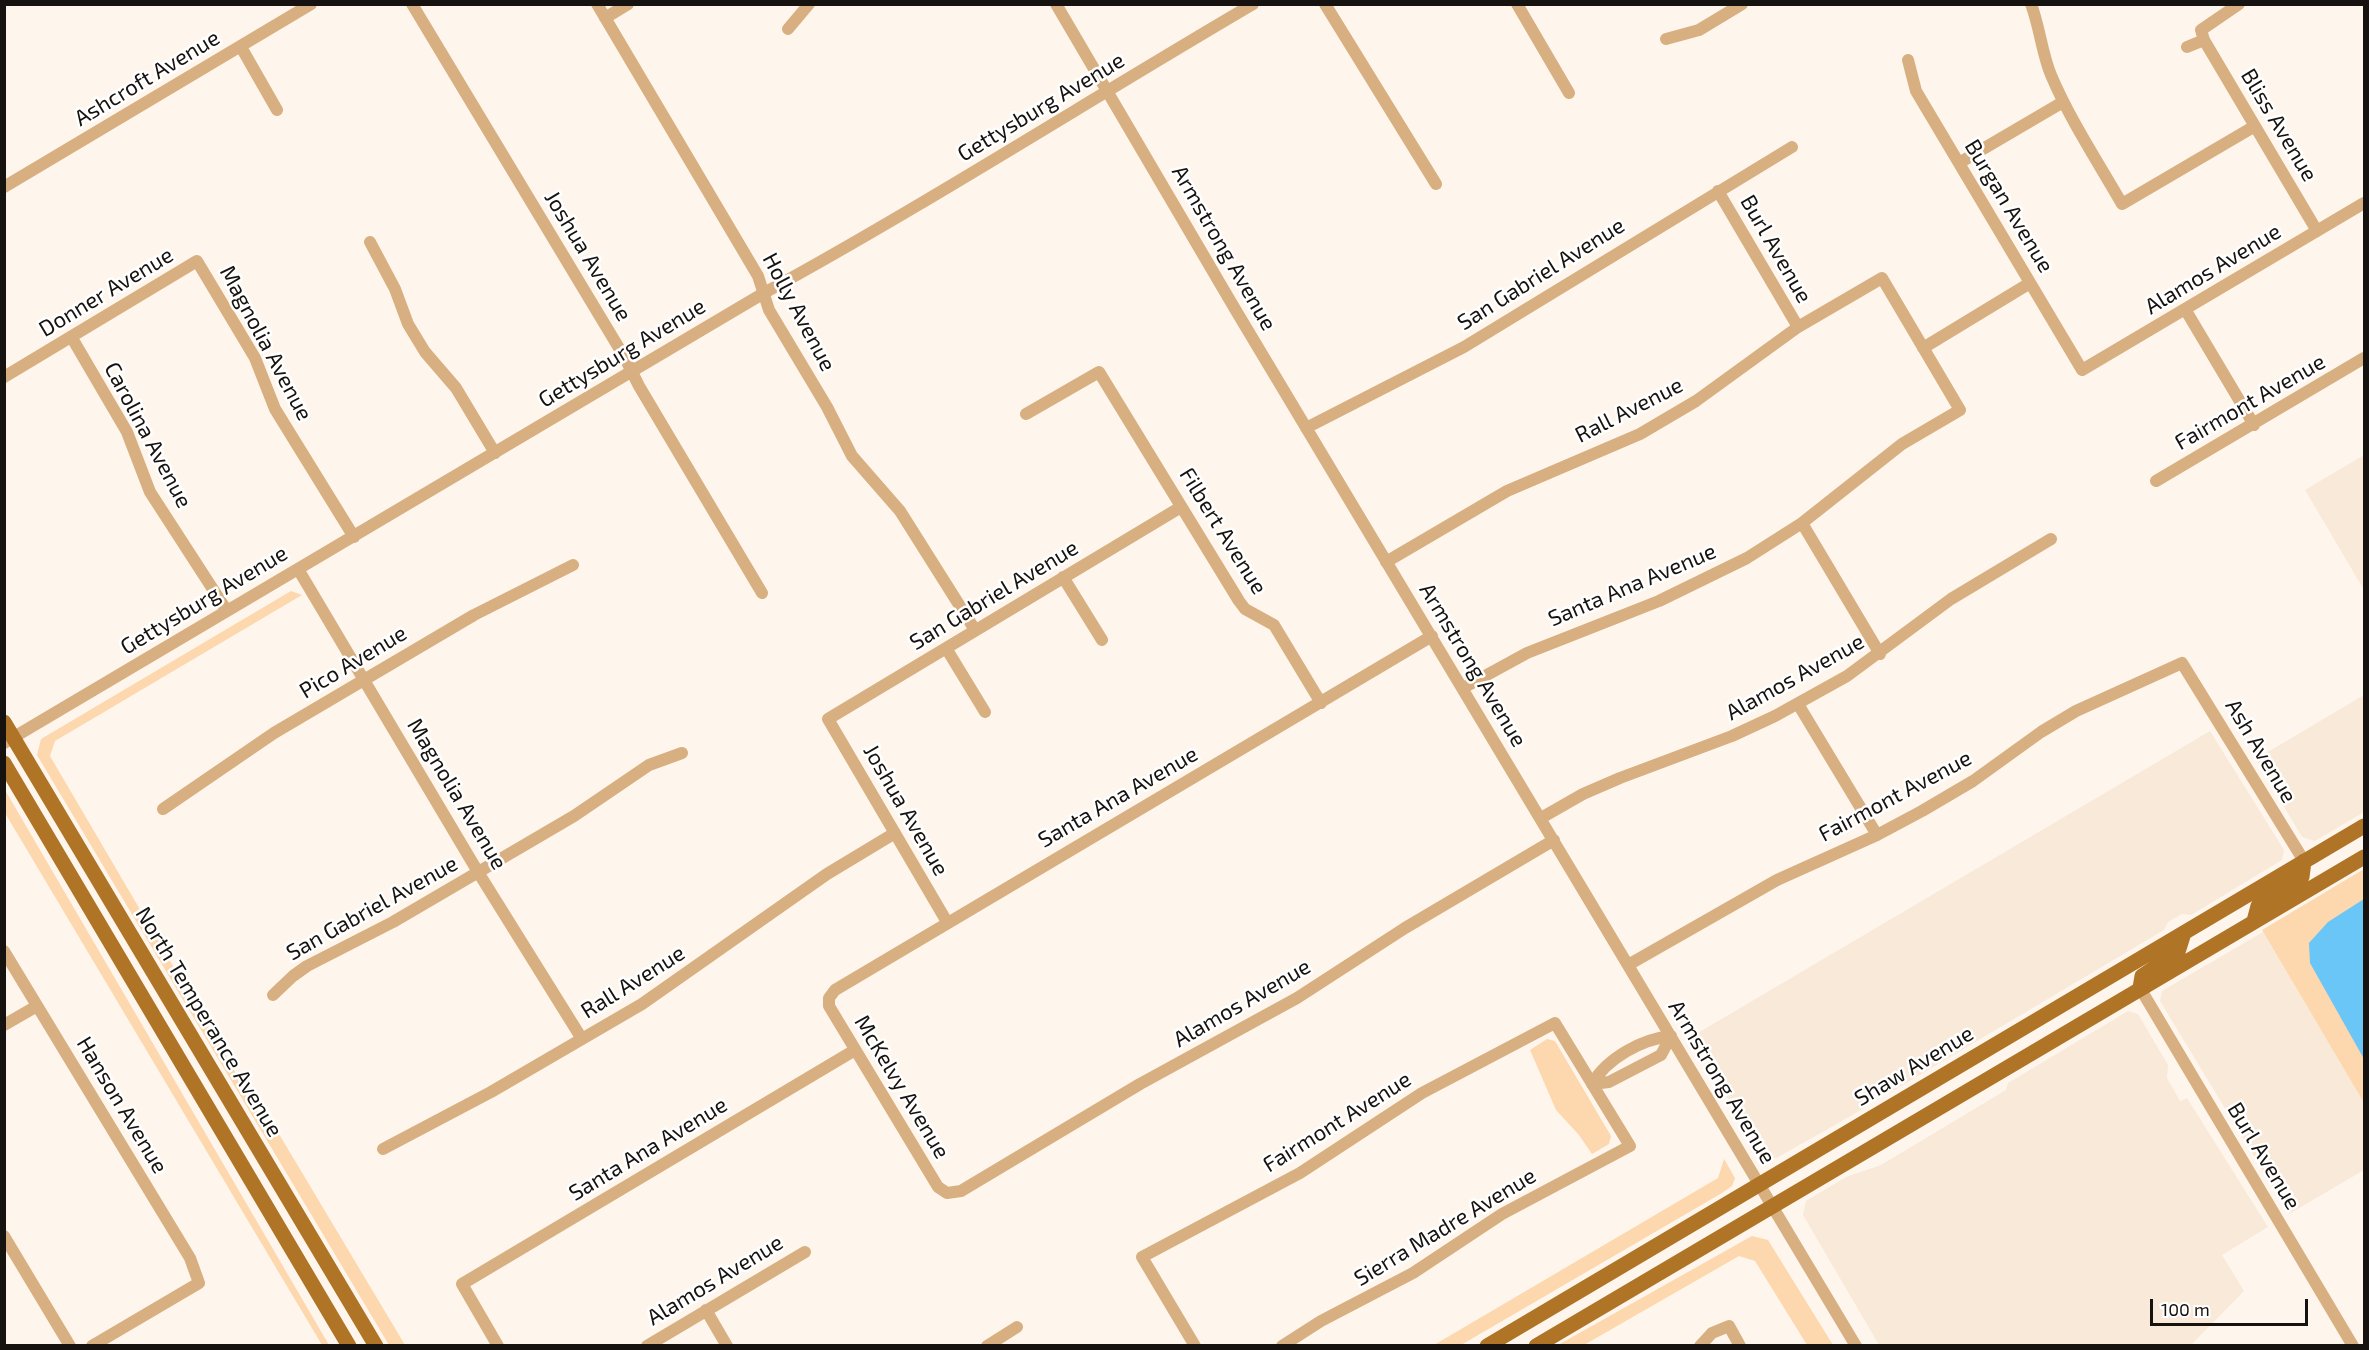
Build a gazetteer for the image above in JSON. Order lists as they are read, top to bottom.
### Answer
{
  "streets": {
    "main road": ["North Temperance Avenue", "Shaw Avenue"],
    "street": [
      "Ashcroft Avenue",
      "Gettysburg Avenue",
      "Bliss Avenue",
      "Burgan Avenue",
      "Armstrong Avenue",
      "Burl Avenue",
      "Joshua Avenue",
      "Alamos Avenue",
      "San Gabriel Avenue",
      "Donner Avenue",
      "Holly Avenue",
      "Magnolia Avenue",
      "Fairmont Avenue",
      "Rall Avenue",
      "Carolina Avenue",
      "Filbert Avenue",
      "Santa Ana Avenue",
      "Pico Avenue",
      "Ash Avenue",
      "McKelvy Avenue",
      "Hanson Avenue",
      "Sierra Madre Avenue"
    ]
  },
  "crossings": [
    ["Gettysburg Avenue", "Armstrong Avenue"],
    ["Gettysburg Avenue", "Joshua Avenue"],
    ["Gettysburg Avenue", "Holly Avenue"],
    ["Gettysburg Avenue", "Magnolia Avenue"],
    ["Gettysburg Avenue", "Carolina Avenue"],
    ["Gettysburg Avenue", "North Temperance Avenue"],
    ["Bliss Avenue", "Alamos Avenue"],
    ["Burgan Avenue", "Alamos Avenue"],
    ["Armstrong Avenue", "Alamos Avenue"],
    ["Armstrong Avenue", "San Gabriel Avenue"],
    ["Armstrong Avenue", "Fairmont Avenue"],
    ["Armstrong Avenue", "Rall Avenue"],
    ["Armstrong Avenue", "Santa Ana Avenue"],
    ["Armstrong Avenue", "Shaw Avenue"],
    ["Burl Avenue", "San Gabriel Avenue"],
    ["Burl Avenue", "Rall Avenue"],
    ["Burl Avenue", "Shaw Avenue"],
    ["Joshua Avenue", "San Gabriel Avenue"],
    ["Joshua Avenue", "Rall Avenue"],
    ["Joshua Avenue", "Santa Ana Avenue"],
    ["Alamos Avenue", "McKelvy Avenue"],
    ["San Gabriel Avenue", "Holly Avenue"],
    ["San Gabriel Avenue", "Magnolia Avenue"],
    ["San Gabriel Avenue", "Filbert Avenue"],
    ["Donner Avenue", "Magnolia Avenue"],
    ["Donner Avenue", "Carolina Avenue"],
    ["Magnolia Avenue", "Rall Avenue"],
    ["Magnolia Avenue", "Pico Avenue"],
    ["Fairmont Avenue", "Ash Avenue"],
    ["Fairmont Avenue", "Sierra Madre Avenue"],
    ["Rall Avenue", "Santa Ana Avenue"],
    ["Filbert Avenue", "Santa Ana Avenue"],
    ["Santa Ana Avenue", "McKelvy Avenue"],
    ["Ash Avenue", "Shaw Avenue"]
  ],
  "scale_bar": "100 m"
}
